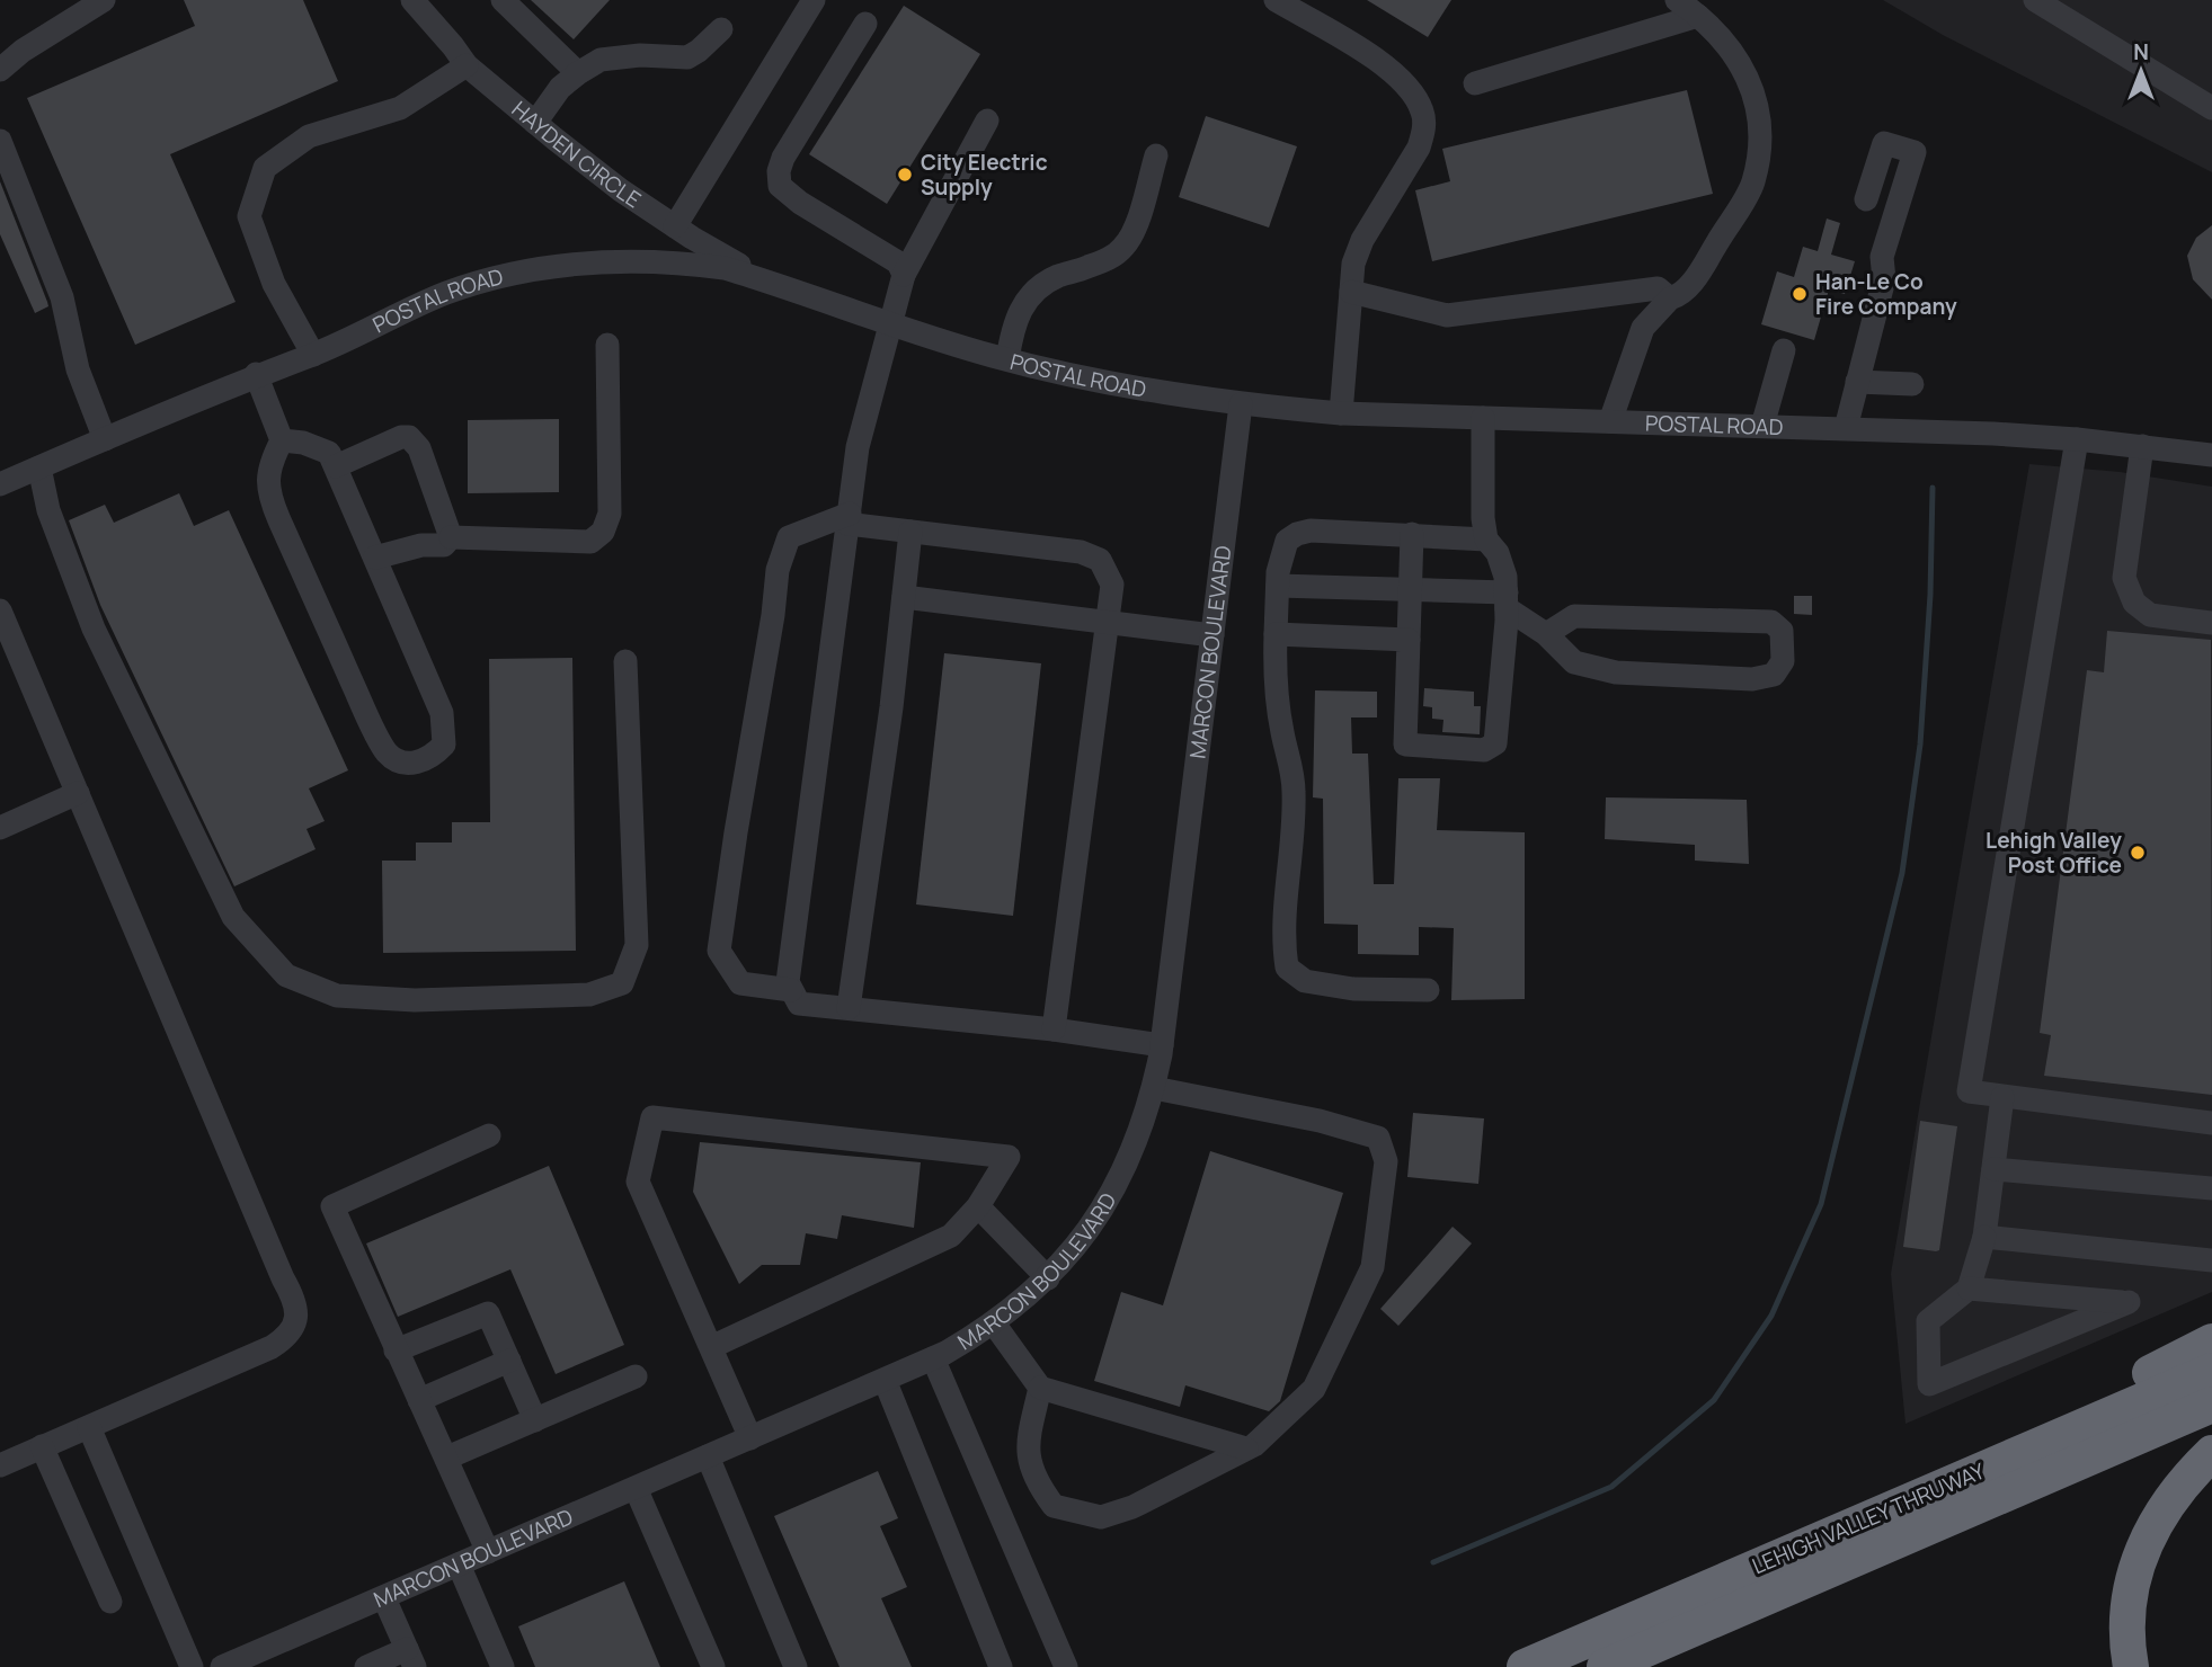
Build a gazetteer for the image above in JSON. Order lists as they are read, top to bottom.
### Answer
{
  "streets": {
    "highway": ["LEHIGH VALLEY THRUWAY"],
    "street": ["HAYDEN CIRCLE", "POSTAL ROAD", "MARCON BOULEVARD"]
  },
  "crossings": [
    ["HAYDEN CIRCLE", "POSTAL ROAD"],
    ["POSTAL ROAD", "MARCON BOULEVARD"]
  ],
  "places": ["City Electric Supply", "Han-Le Co Fire Company", "Lehigh Valley Post Office"],
  "north": "top"
}
